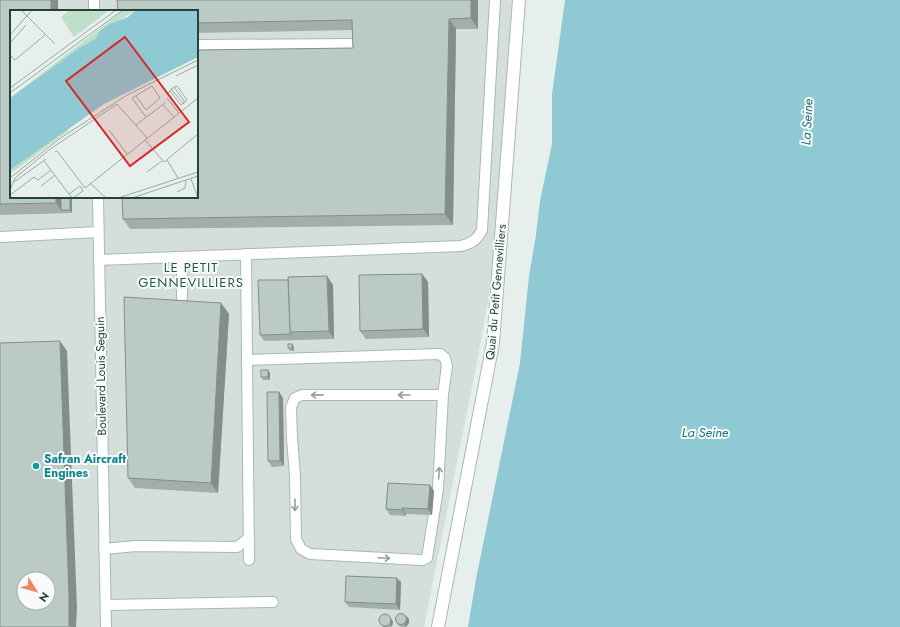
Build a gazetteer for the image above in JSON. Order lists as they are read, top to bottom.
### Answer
{
  "streets": {
    "street": ["Quai du Petit Gennevilliers"],
    "lane": ["Boulevard Louis Seguin"]
  },
  "districts": ["LE PETIT GENNEVILLIERS"],
  "water": ["La Seine"],
  "places": ["Safran Aircraft Engines"],
  "north": "bottom right"
}
